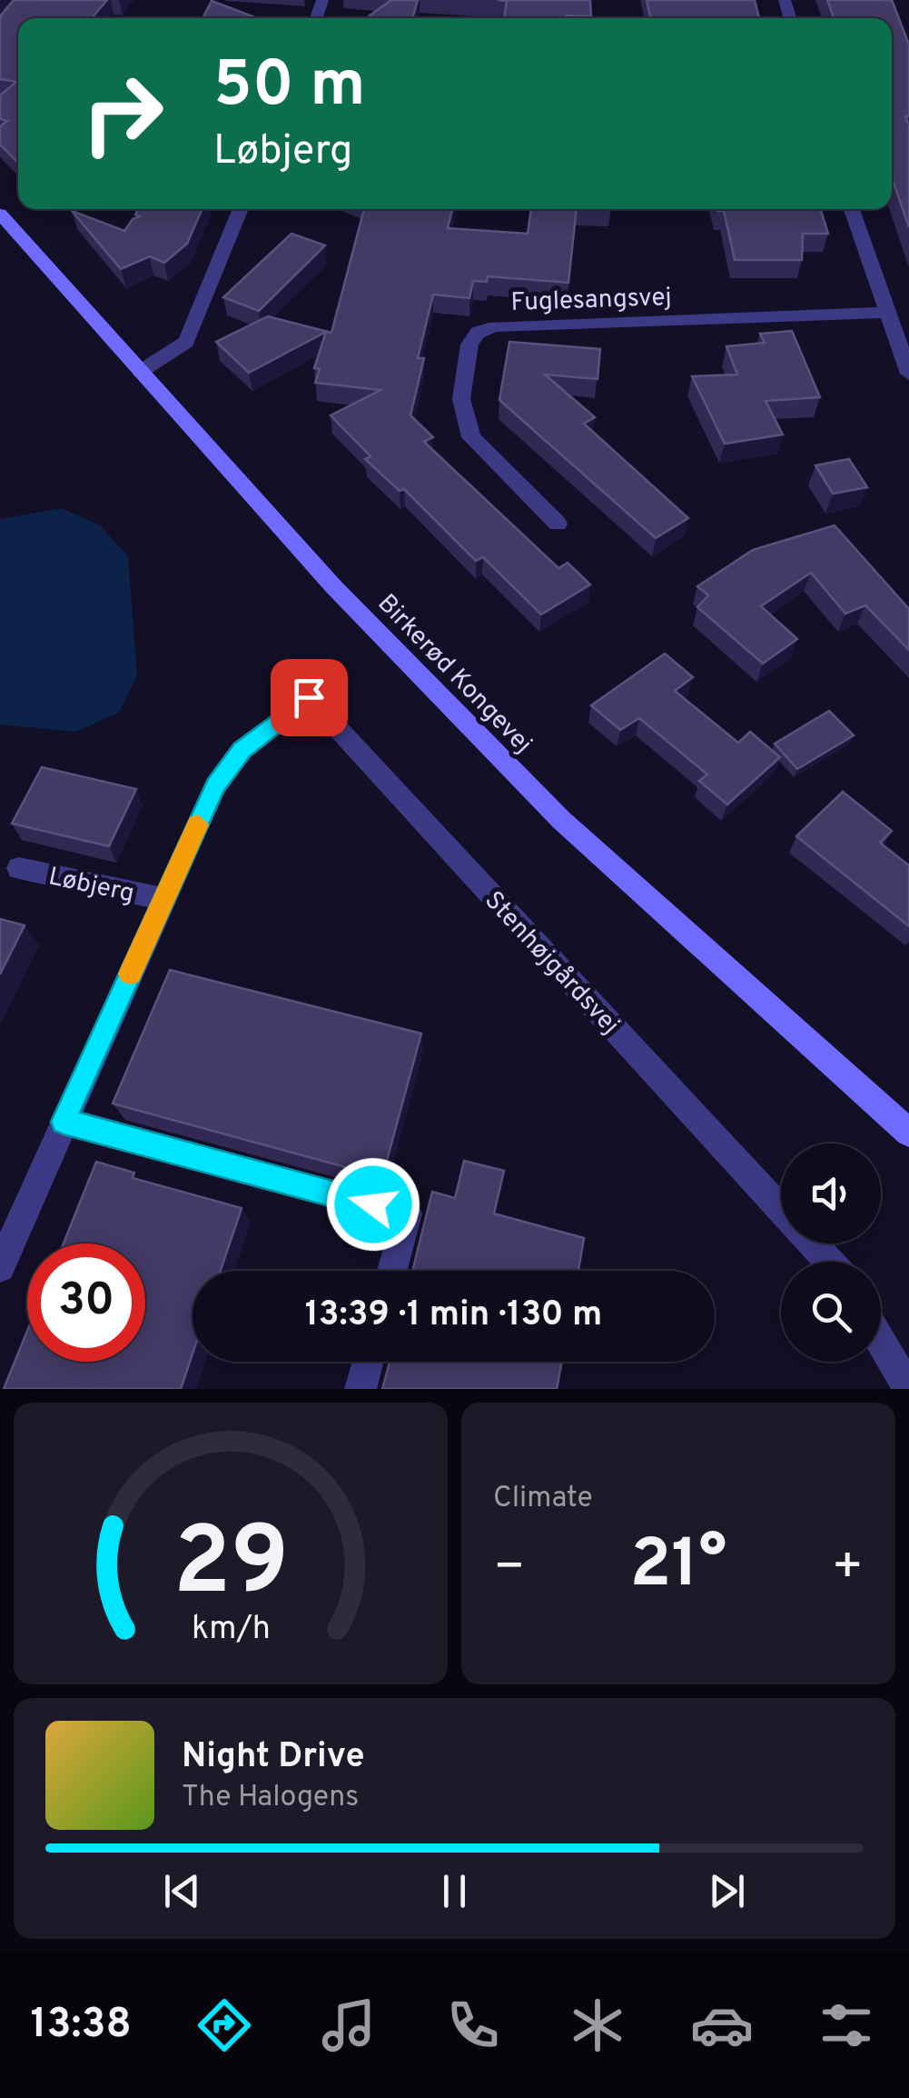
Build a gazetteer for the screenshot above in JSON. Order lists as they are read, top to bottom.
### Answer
{
  "streets": {
    "main road": ["Birkerød Kongevej"],
    "street": ["Fuglesangsvej", "Løbjerg", "Stenhøjgårdsvej"]
  },
  "crossings": [
    ["Løbjerg", "Stenhøjgårdsvej"]
  ],
  "page": {
    "turn": ["50 m", "Løbjerg"],
    "limit": "30",
    "trip": "13:39 · 1 min · 130 m",
    "tile": "Climate",
    "heat": ["−", "21°", "+"],
    "song": ["Night Drive", "The Halogens"],
    "tabs": "13:38",
    "gauge": ["29", "km/h"]
  }
}
